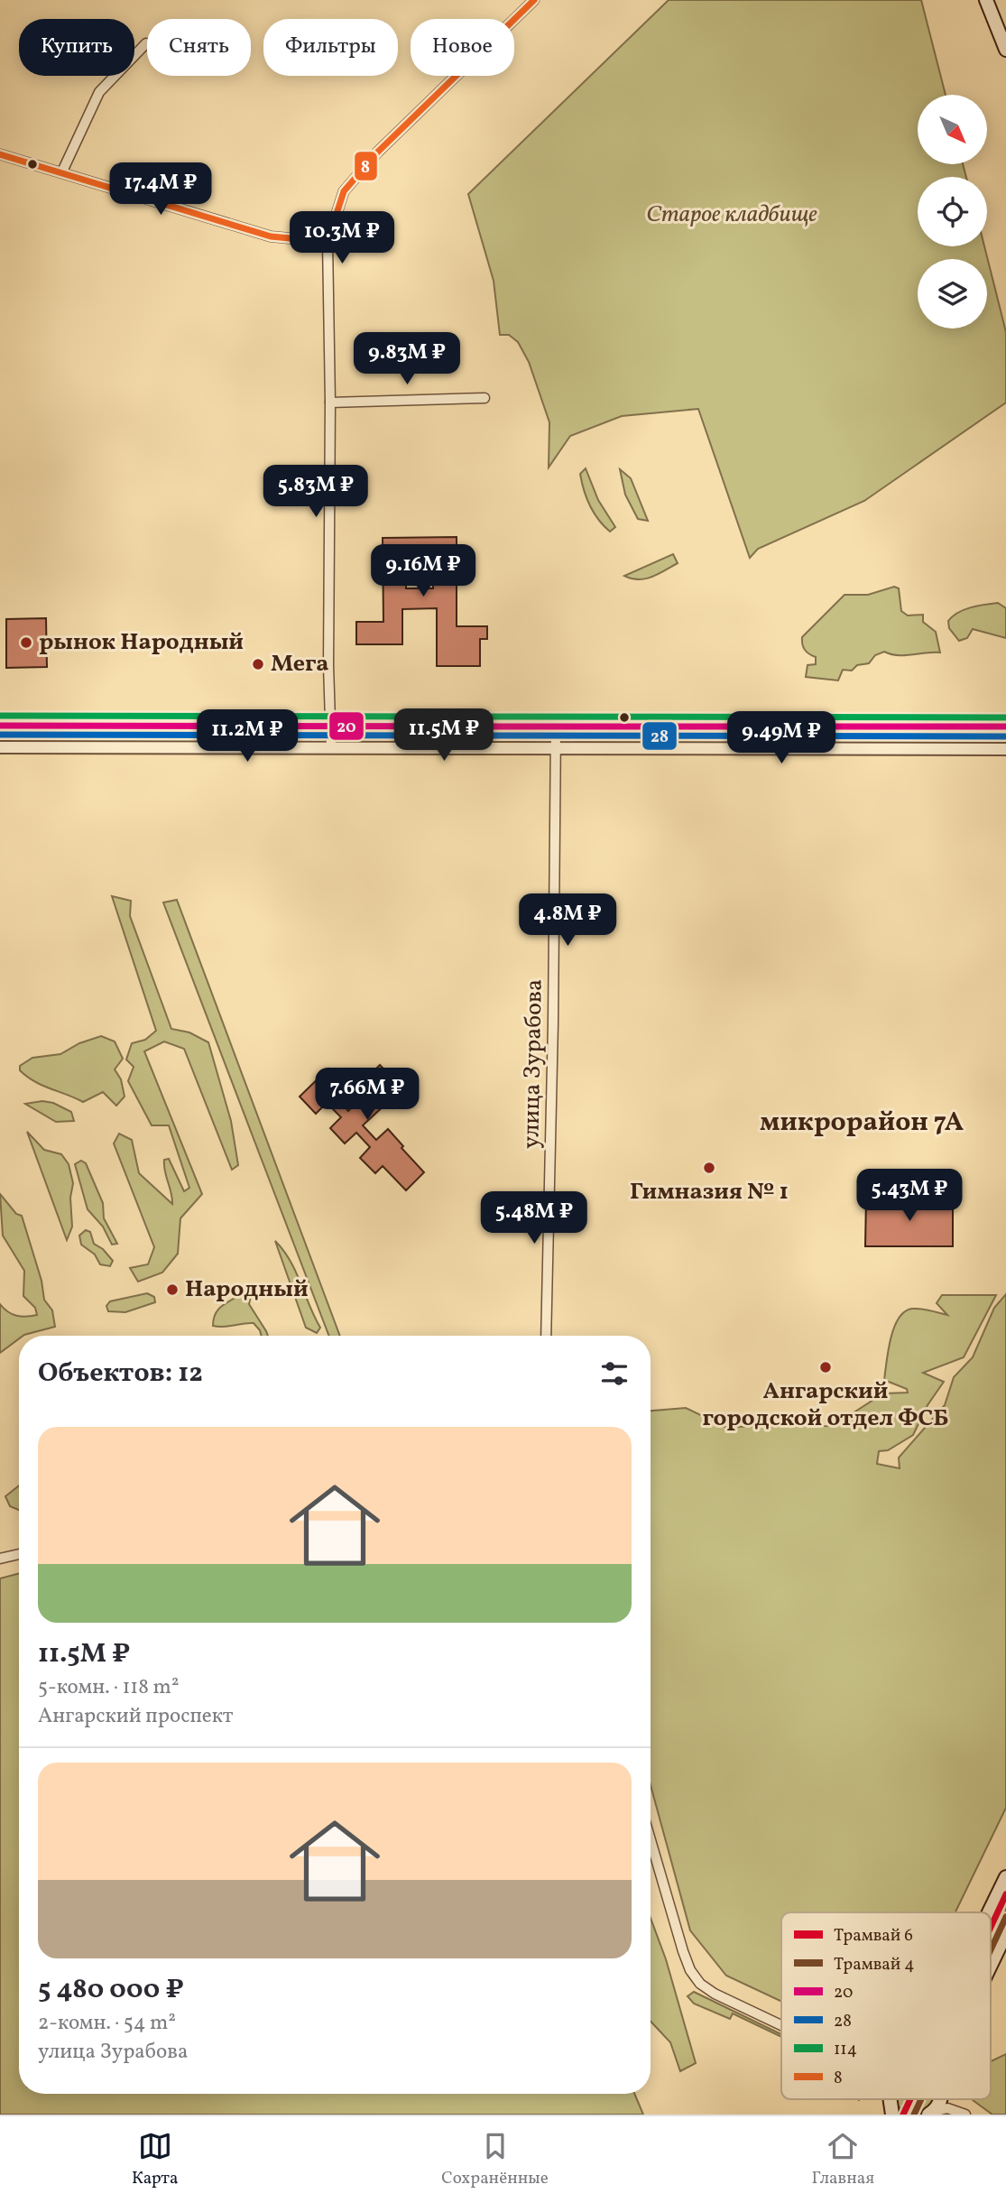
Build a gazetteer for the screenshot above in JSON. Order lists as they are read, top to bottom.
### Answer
{
  "streets": {
    "street": ["улица Зурабова"]
  },
  "districts": ["микрорайон 7А"],
  "parks": ["Старое кладбище"],
  "places": [
    "рынок Народный",
    "Мега",
    "Гимназия № 1",
    "Народный",
    "Ангарский городской отдел ФСБ"
  ],
  "lines": [
    "transit line 8",
    "transit line 114",
    "transit line 20",
    "transit line 28",
    "tram line 6",
    "tram line 4"
  ],
  "legend": [
    "Трамвай 6",
    "Трамвай 4",
    "20",
    "28",
    "114",
    "8"
  ],
  "north": "bottom right",
  "page": {
    "chip": [
      "Купить",
      "Снять",
      "Фильтры",
      "Новое"
    ],
    "price": [
      "17.4M ₽",
      "10.3M ₽",
      "9.83M ₽",
      "5.83M ₽",
      "9.16M ₽",
      "11.5M ₽",
      "11.2M ₽",
      "9.49M ₽",
      "4.8M ₽",
      "7.66M ₽",
      "5.43M ₽",
      "5.48M ₽"
    ],
    "heading": "Объектов: 12",
    "list": [
      {
        "name": "11.5M ₽",
        "note": "5-комн. · 118 m² · Ангарский проспект"
      },
      {
        "name": "5 480 000 ₽",
        "note": "2-комн. · 54 m² · улица Зурабова"
      }
    ],
    "tabs": ["Карта", "Сохранённые", "Главная"]
  }
}
